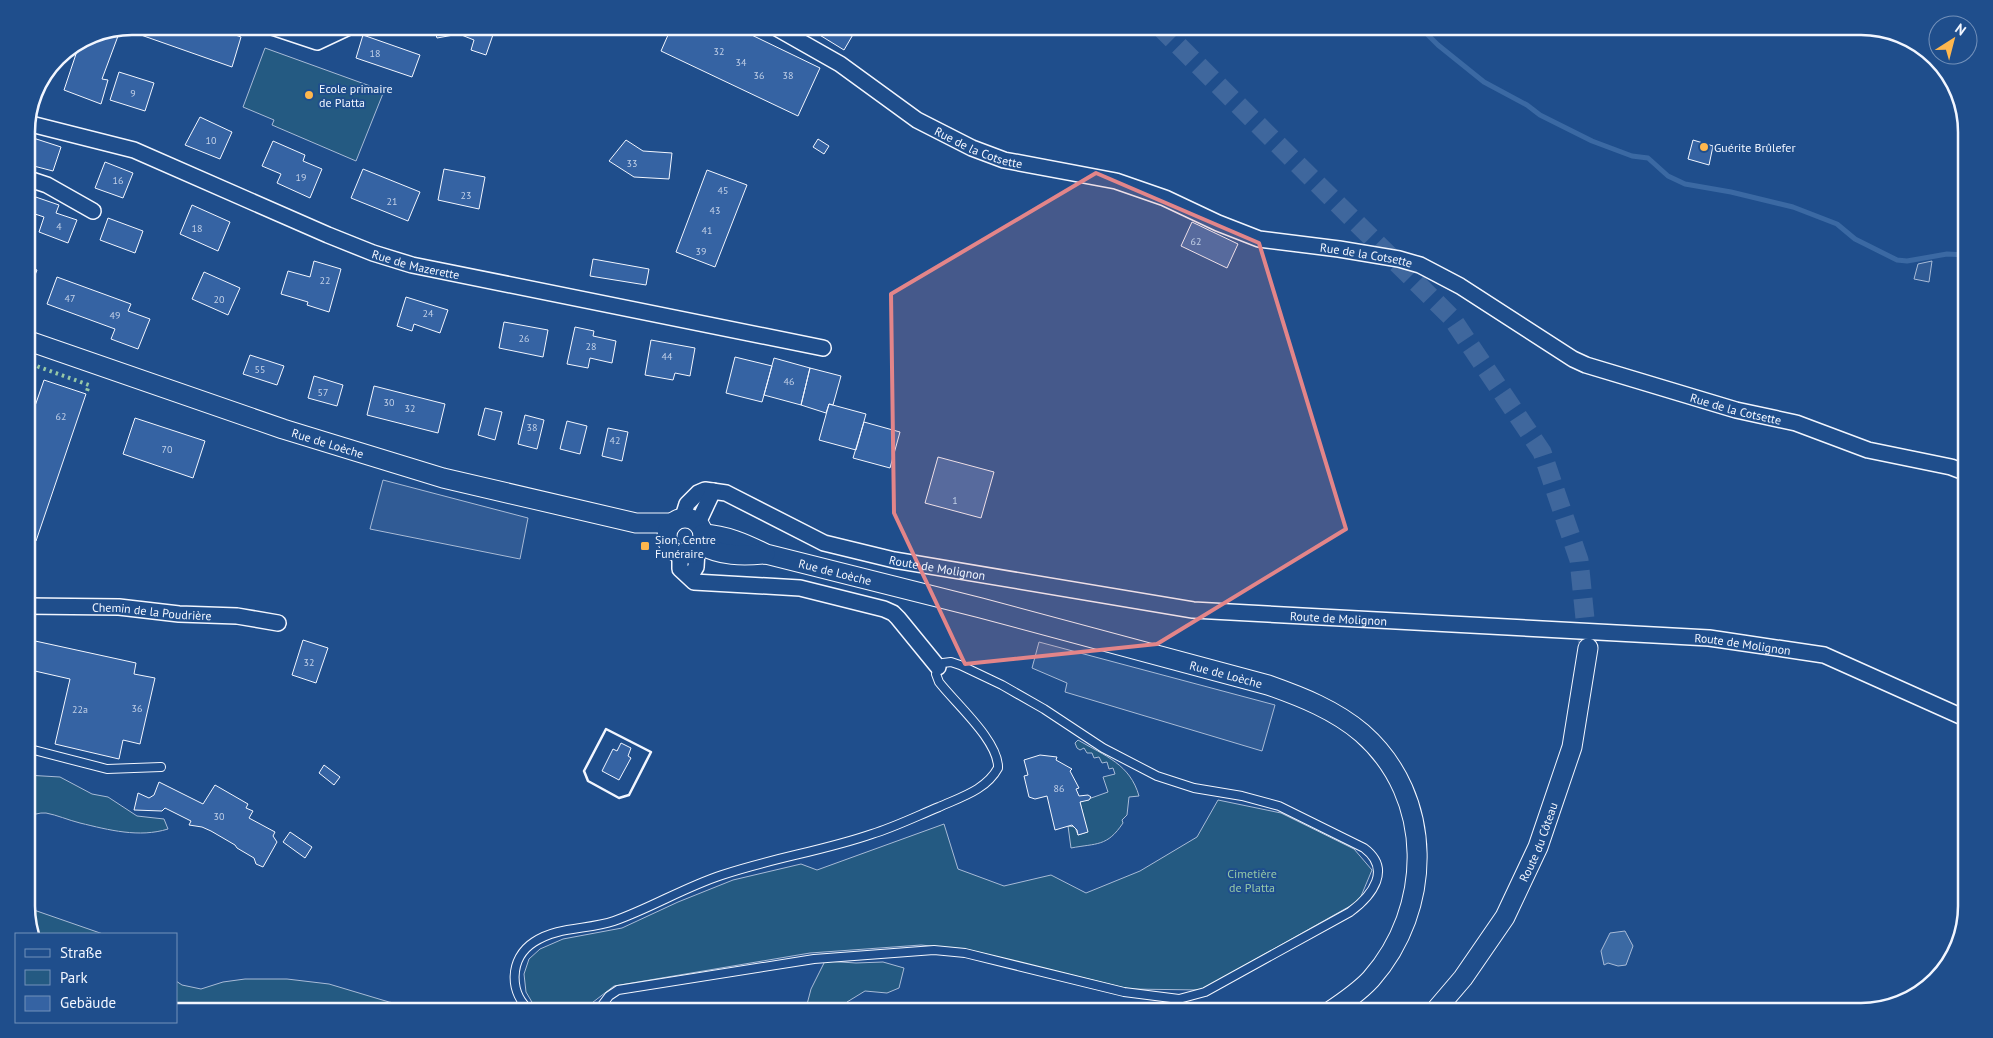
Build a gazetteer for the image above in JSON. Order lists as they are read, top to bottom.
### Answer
{
  "streets": {
    "street": [
      "Rue de la Cotsette",
      "Rue de Mazerette",
      "Rue de Loèche",
      "Route de Molignon",
      "Chemin de la Poudrière",
      "Route du Côteau"
    ]
  },
  "crossings": [
    ["Rue de Loèche", "Route de Molignon"]
  ],
  "parks": ["Cimetière de Platta"],
  "places": {
    "other": ["Ecole primaire de Platta", "Guérite Brûlefer"],
    "transit": ["Sion, Centre Funéraire"]
  },
  "house_numbers": [
    "32",
    "18",
    "34",
    "36",
    "38",
    "9",
    "10",
    "33",
    "19",
    "16",
    "45",
    "23",
    "21",
    "43",
    "4",
    "18",
    "41",
    "62",
    "39",
    "22",
    "47",
    "20",
    "24",
    "49",
    "26",
    "28",
    "44",
    "55",
    "46",
    "57",
    "30",
    "32",
    "62",
    "38",
    "42",
    "70",
    "1",
    "32",
    "36",
    "22a",
    "86",
    "30"
  ],
  "legend": ["Straße", "Park", "Gebäude"],
  "north": "top right"
}
